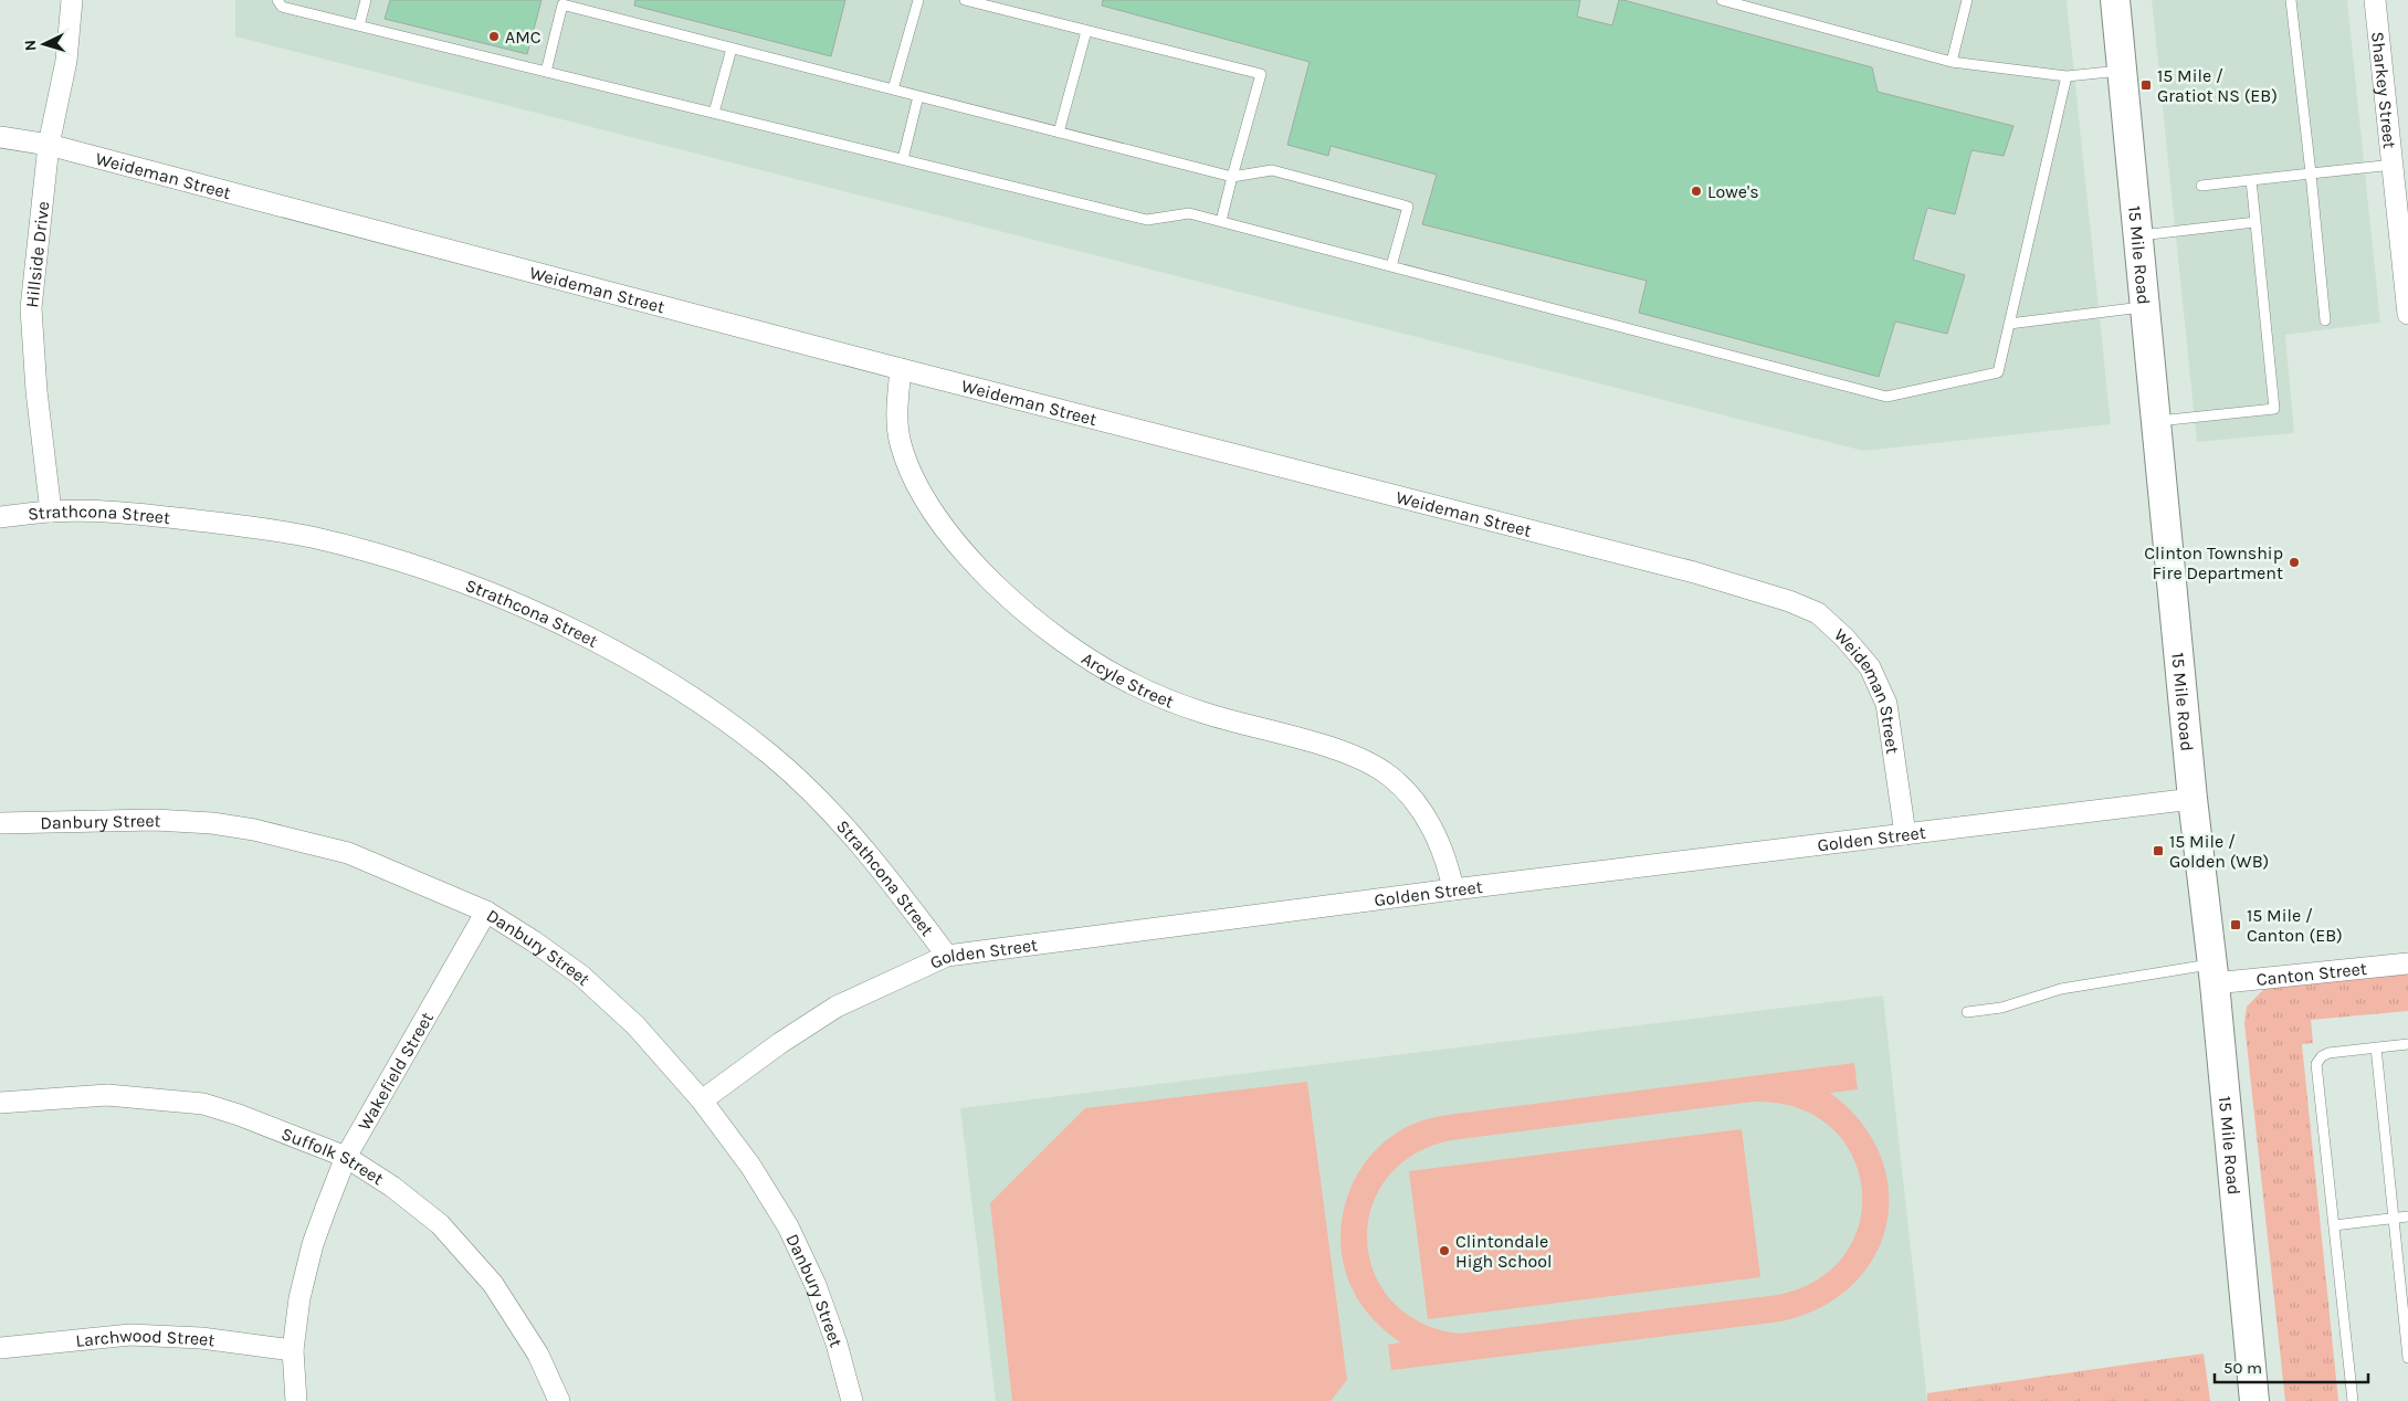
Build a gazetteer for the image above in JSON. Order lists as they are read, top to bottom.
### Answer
{
  "streets": {
    "main road": ["15 Mile Road"],
    "street": [
      "Sharkey Street",
      "Weideman Street",
      "Hillside Drive",
      "Strathcona Street",
      "Arcyle Street",
      "Danbury Street",
      "Golden Street",
      "Canton Street",
      "Wakefield Street",
      "Suffolk Street",
      "Larchwood Street"
    ]
  },
  "crossings": [
    ["Weideman Street", "Hillside Drive"],
    ["Weideman Street", "Arcyle Street"],
    ["Weideman Street", "Golden Street"],
    ["Hillside Drive", "Strathcona Street"],
    ["15 Mile Road", "Golden Street"],
    ["15 Mile Road", "Canton Street"],
    ["Strathcona Street", "Golden Street"],
    ["Arcyle Street", "Golden Street"],
    ["Danbury Street", "Golden Street"],
    ["Danbury Street", "Wakefield Street"],
    ["Wakefield Street", "Suffolk Street"],
    ["Wakefield Street", "Larchwood Street"]
  ],
  "places": {
    "other": [
      "AMC",
      "Lowe's",
      "Clinton Township Fire Department",
      "Clintondale High School"
    ],
    "transit": ["15 Mile / Gratiot NS (EB)", "15 Mile / Golden (WB)", "15 Mile / Canton (EB)"]
  },
  "scale_bar": "50 m",
  "north": "left"
}
